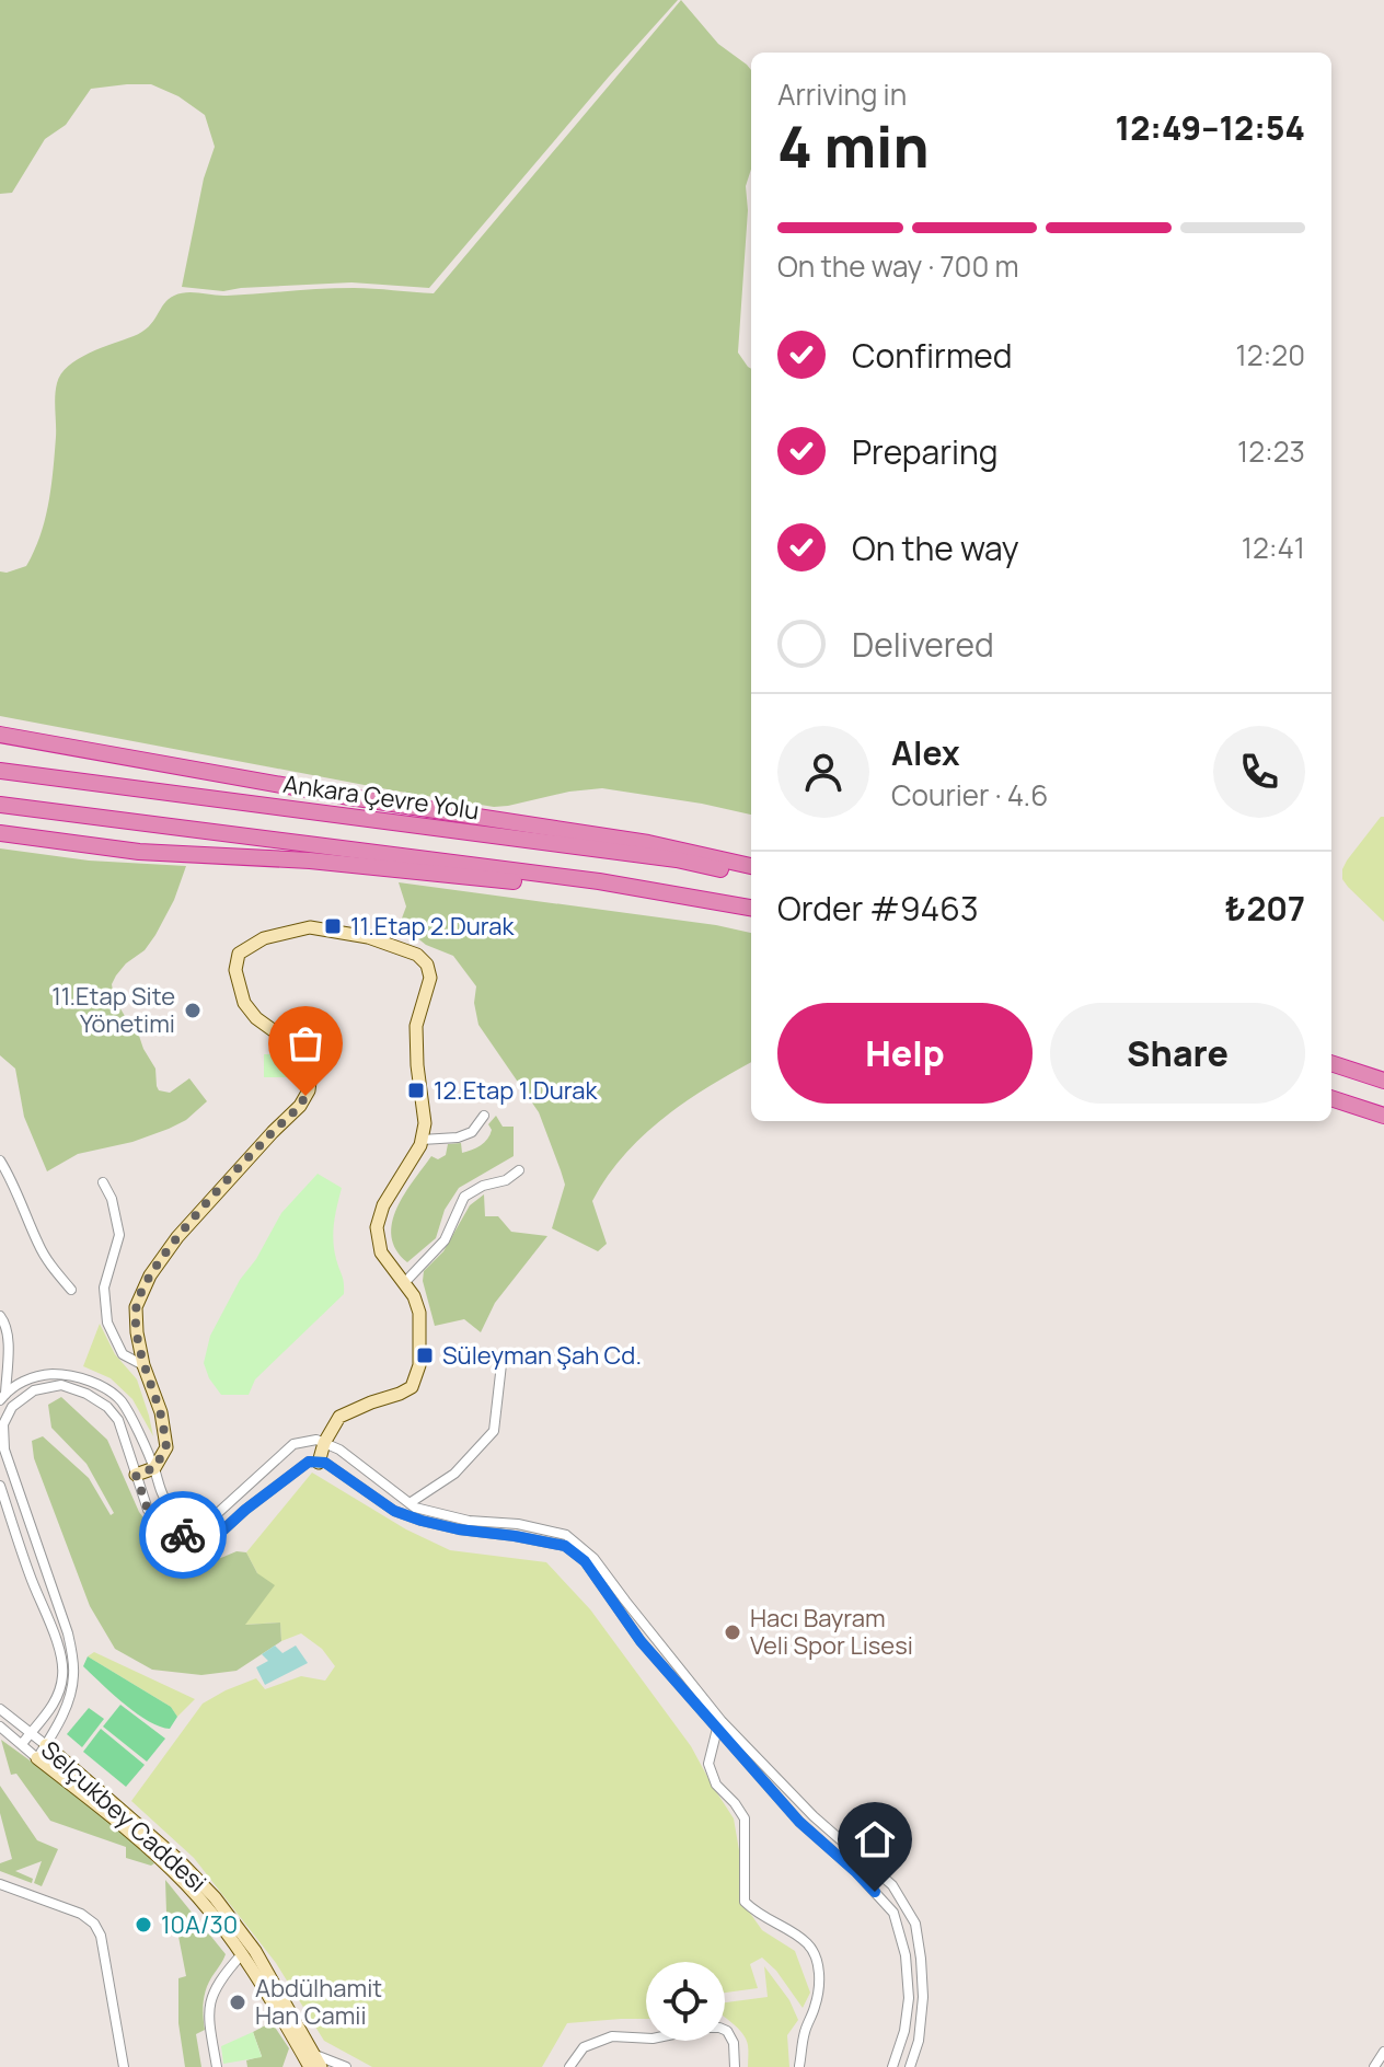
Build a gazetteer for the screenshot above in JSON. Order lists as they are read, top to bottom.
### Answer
{
  "streets": {
    "highway": ["Ankara Çevre Yolu"],
    "street": ["Selçukbey Caddesi"]
  },
  "places": {
    "transit": ["11.Etap 2.Durak", "12.Etap 1.Durak", "Süleyman Şah Cd."],
    "other": [
      "11.Etap Site Yönetimi",
      "Hacı Bayram Veli Spor Lisesi",
      "10A/30",
      "Abdülhamit Han Camii"
    ]
  },
  "page": {
    "heading": ["4 min", "Arriving in", "12:49–12:54"],
    "panel": [
      "Alex",
      "Courier · 4.6",
      "Order #9463",
      "₺207"
    ],
    "bar": "On the way · 700 m",
    "list": [
      ["Confirmed", "12:20"],
      ["Preparing", "12:23"],
      ["On the way", "12:41"],
      "Delivered"
    ],
    "buttons": ["Help", "Share"]
  }
}
